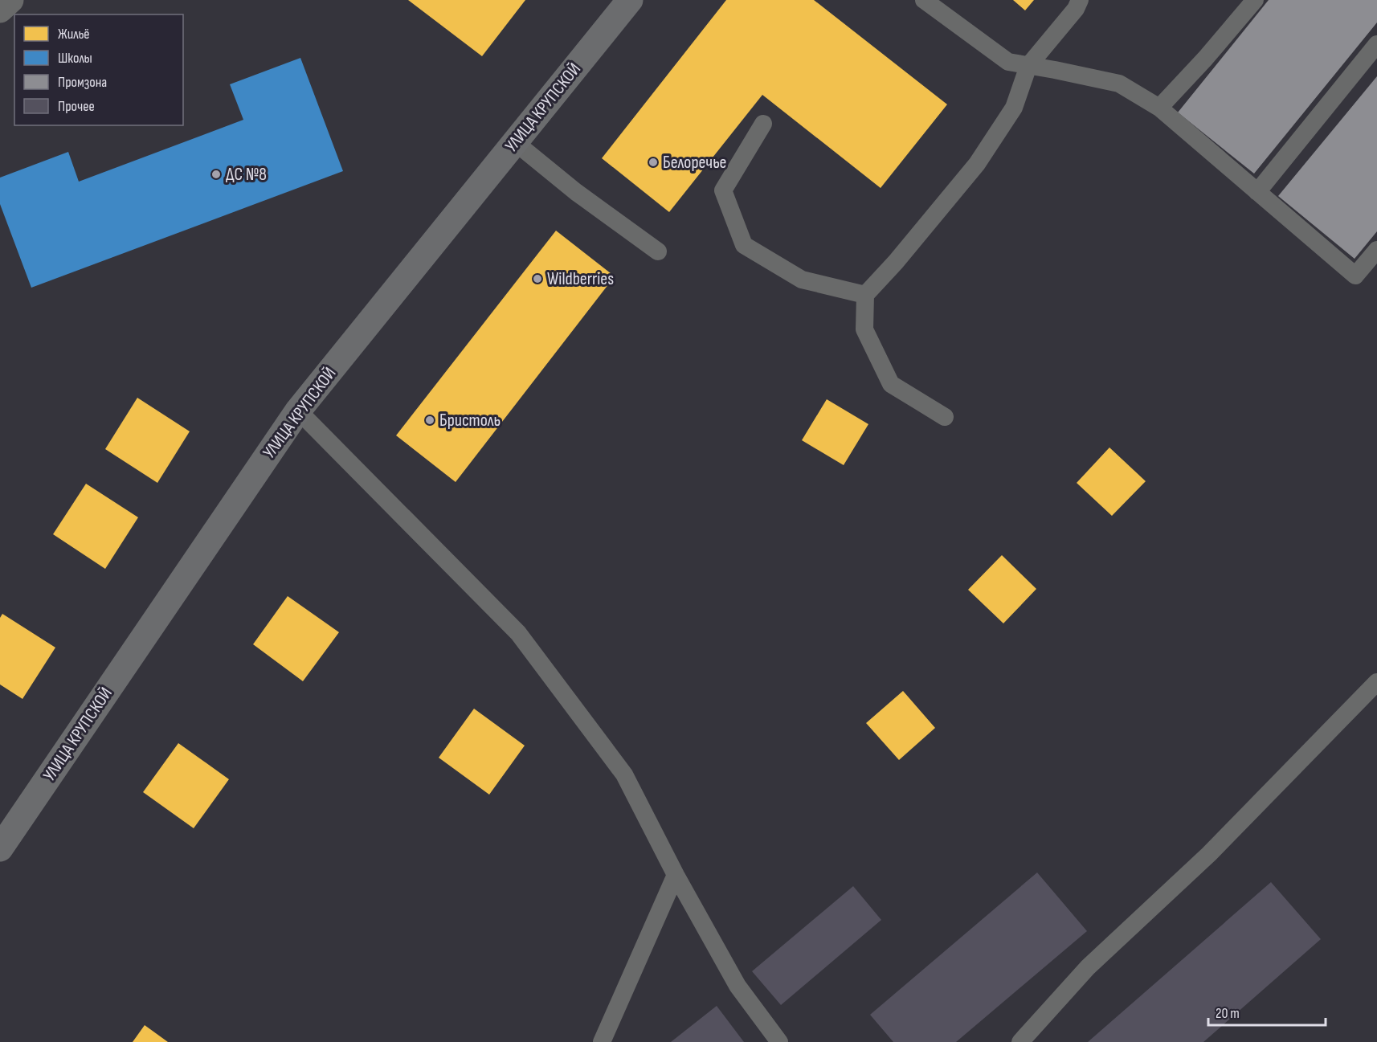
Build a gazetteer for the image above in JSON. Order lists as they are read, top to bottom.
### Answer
{
  "streets": {
    "street": ["УЛИЦА КРУПСКОЙ"]
  },
  "places": [
    "Белоречье",
    "ДС №8",
    "Wildberries",
    "Бристоль"
  ],
  "legend": [
    "Жильё",
    "Школы",
    "Промзона",
    "Прочее"
  ],
  "scale_bar": "20 m"
}
